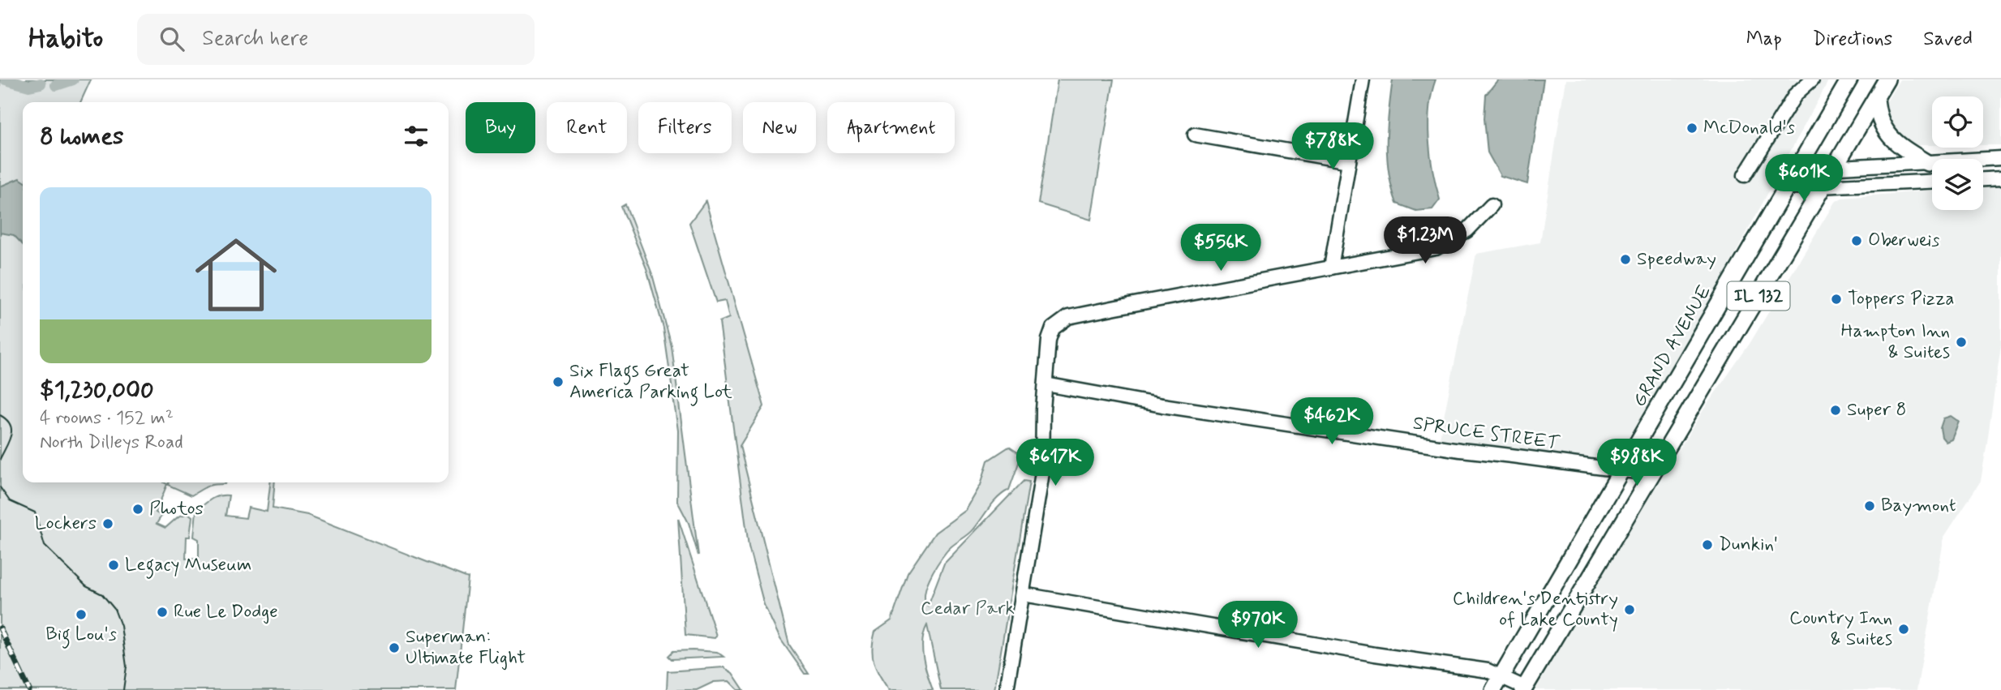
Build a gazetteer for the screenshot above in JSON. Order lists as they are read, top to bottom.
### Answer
{
  "streets": {
    "main road": ["IL 132", "GRAND AVENUE"],
    "street": ["SPRUCE STREET"]
  },
  "crossings": [
    ["IL 132", "SPRUCE STREET"],
    ["GRAND AVENUE", "SPRUCE STREET"]
  ],
  "parks": ["Cedar Park"],
  "places": [
    "McDonald's",
    "Oberweis",
    "Speedway",
    "Toppers Pizza",
    "Hampton Inn & Suites",
    "Six Flags Great America Parking Lot",
    "Super 8",
    "Baymont",
    "Photos",
    "Lockers",
    "Dunkin'",
    "Legacy Museum",
    "Children's Dentistry of Lake County",
    "Rue Le Dodge",
    "Big Lou's",
    "Country Inn & Suites",
    "Superman: Ultimate Flight"
  ],
  "page": {
    "header": "Habito",
    "search": "Search here",
    "nav": ["Map", "Directions", "Saved"],
    "chip": [
      "Buy",
      "Rent",
      "Filters",
      "New",
      "Apartment"
    ],
    "heading": "8 homes",
    "price": [
      "$788K",
      "$601K",
      "$1.23M",
      "$556K",
      "$462K",
      "$617K",
      "$988K",
      "$970K"
    ],
    "list": [
      {
        "name": "$1,230,000",
        "note": "4 rooms · 152 m² · North Dilleys Road"
      }
    ]
  }
}
